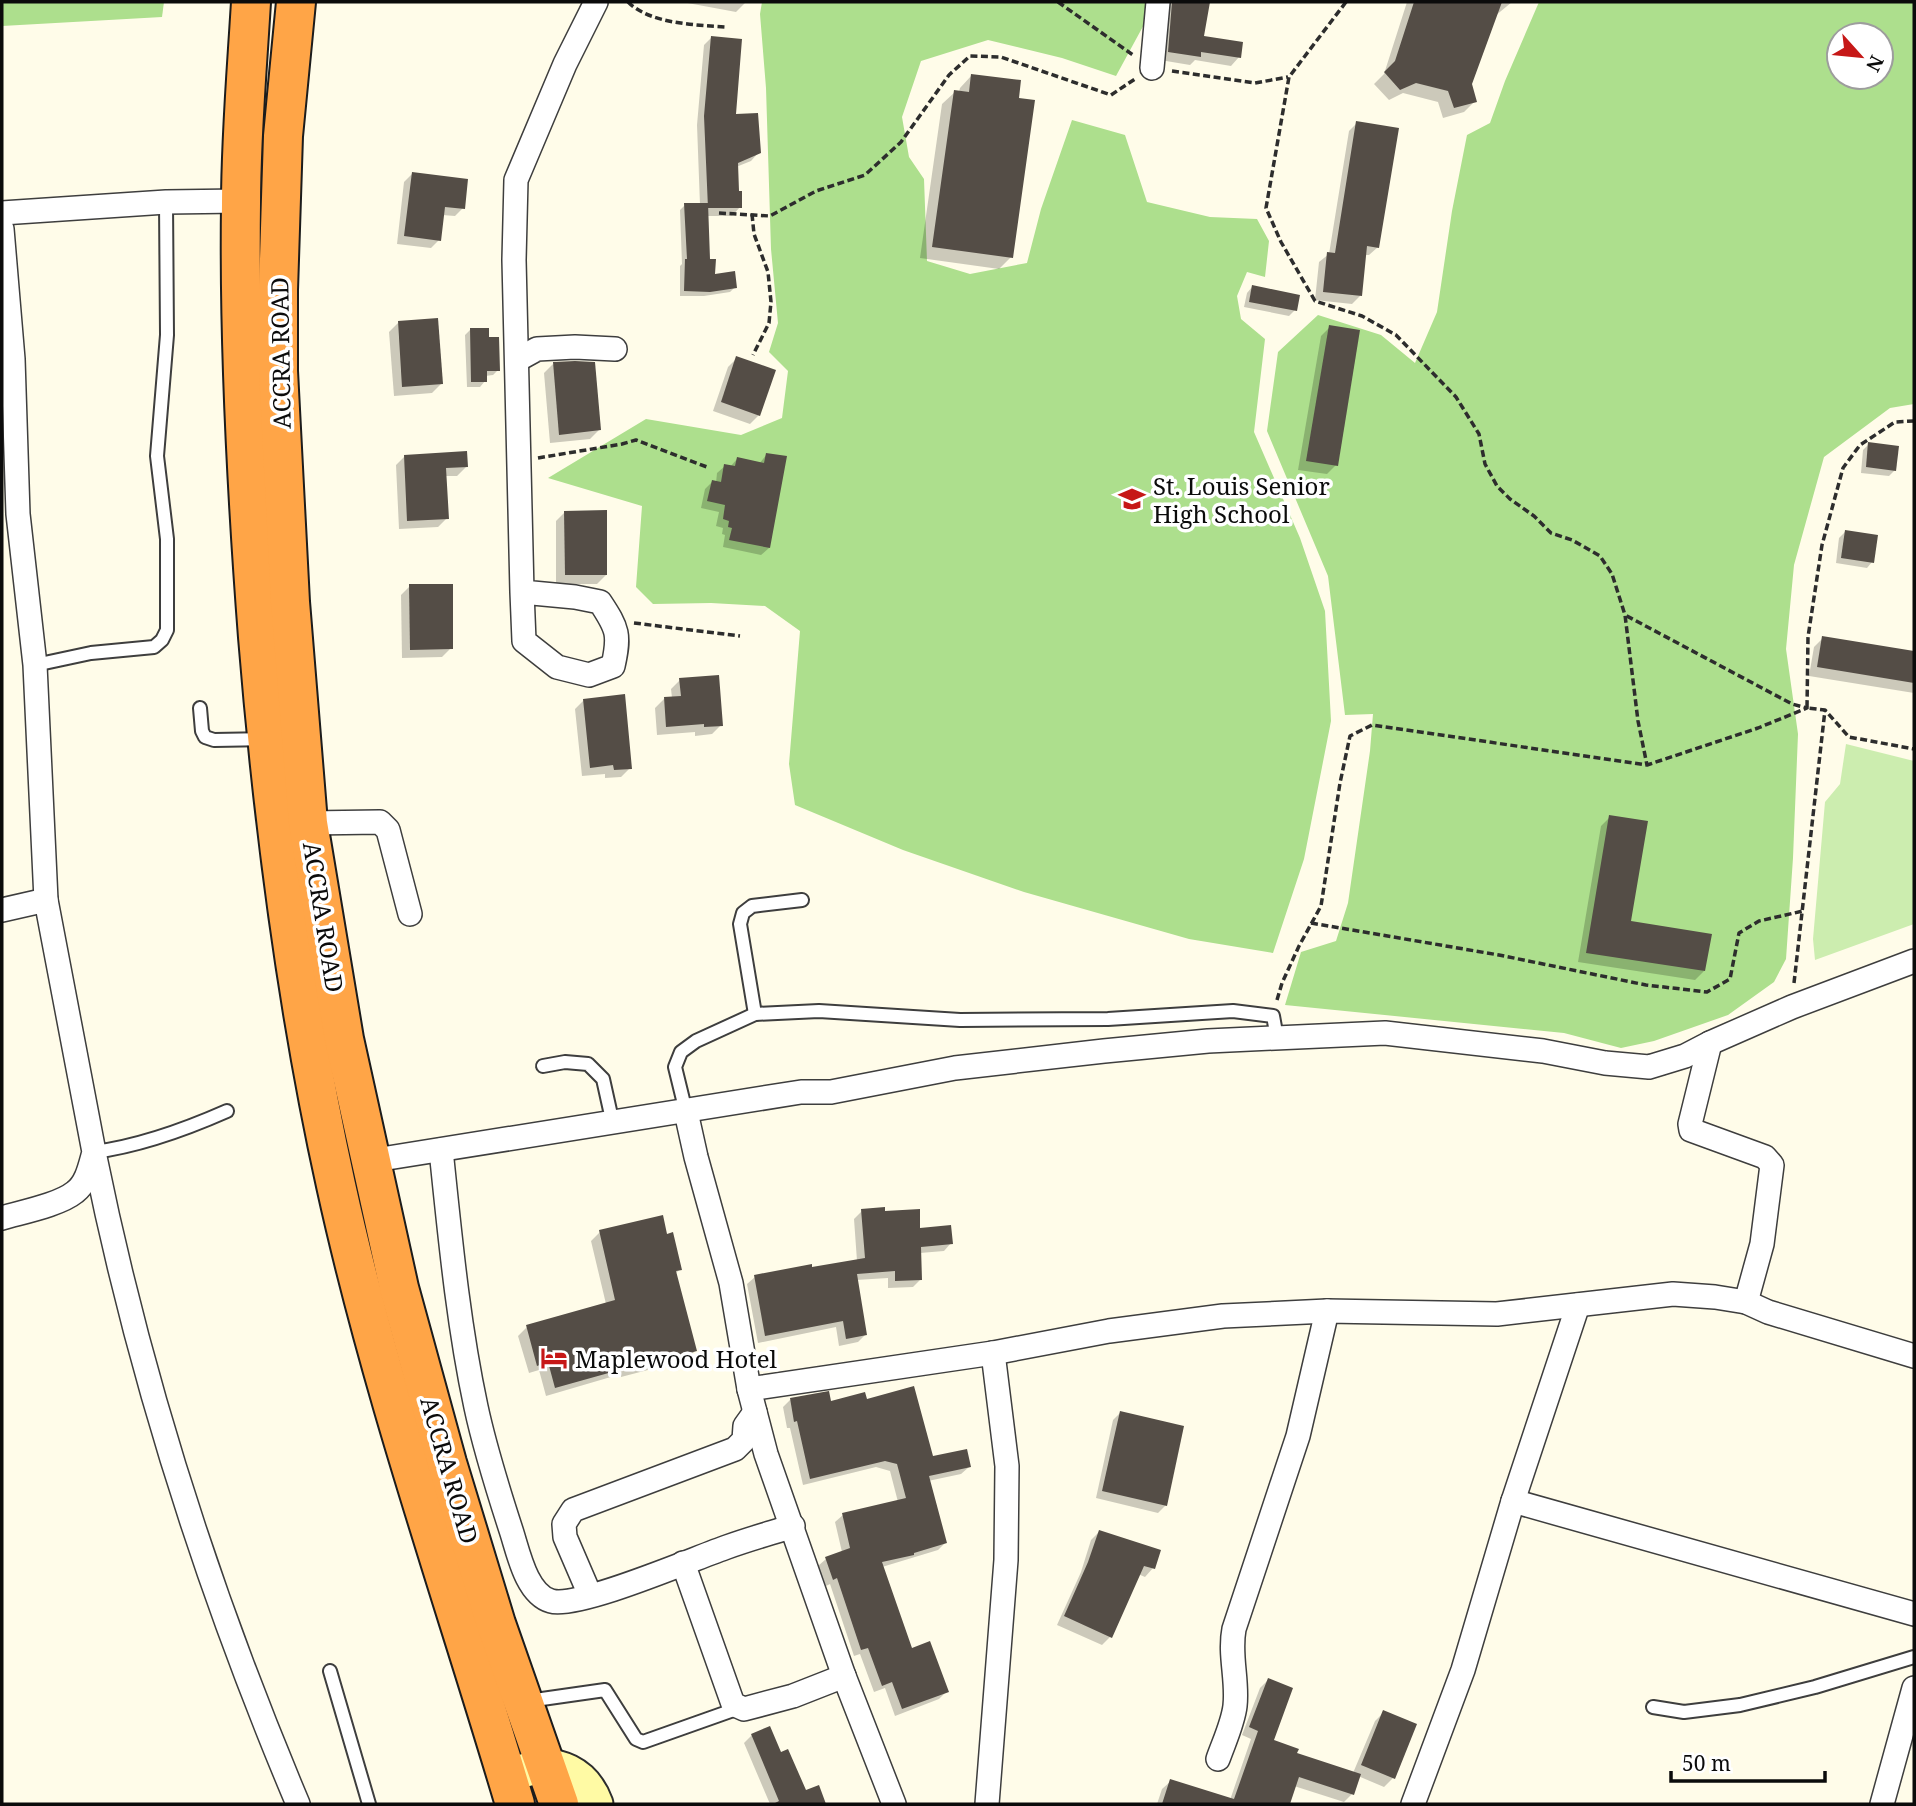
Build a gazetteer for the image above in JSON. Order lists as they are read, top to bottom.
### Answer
{
  "streets": {
    "highway": ["ACCRA ROAD"]
  },
  "places": {
    "school or university": ["St. Louis Senior High School"],
    "hotel": ["Maplewood Hotel"]
  },
  "scale_bar": "50 m",
  "north": "bottom right"
}
